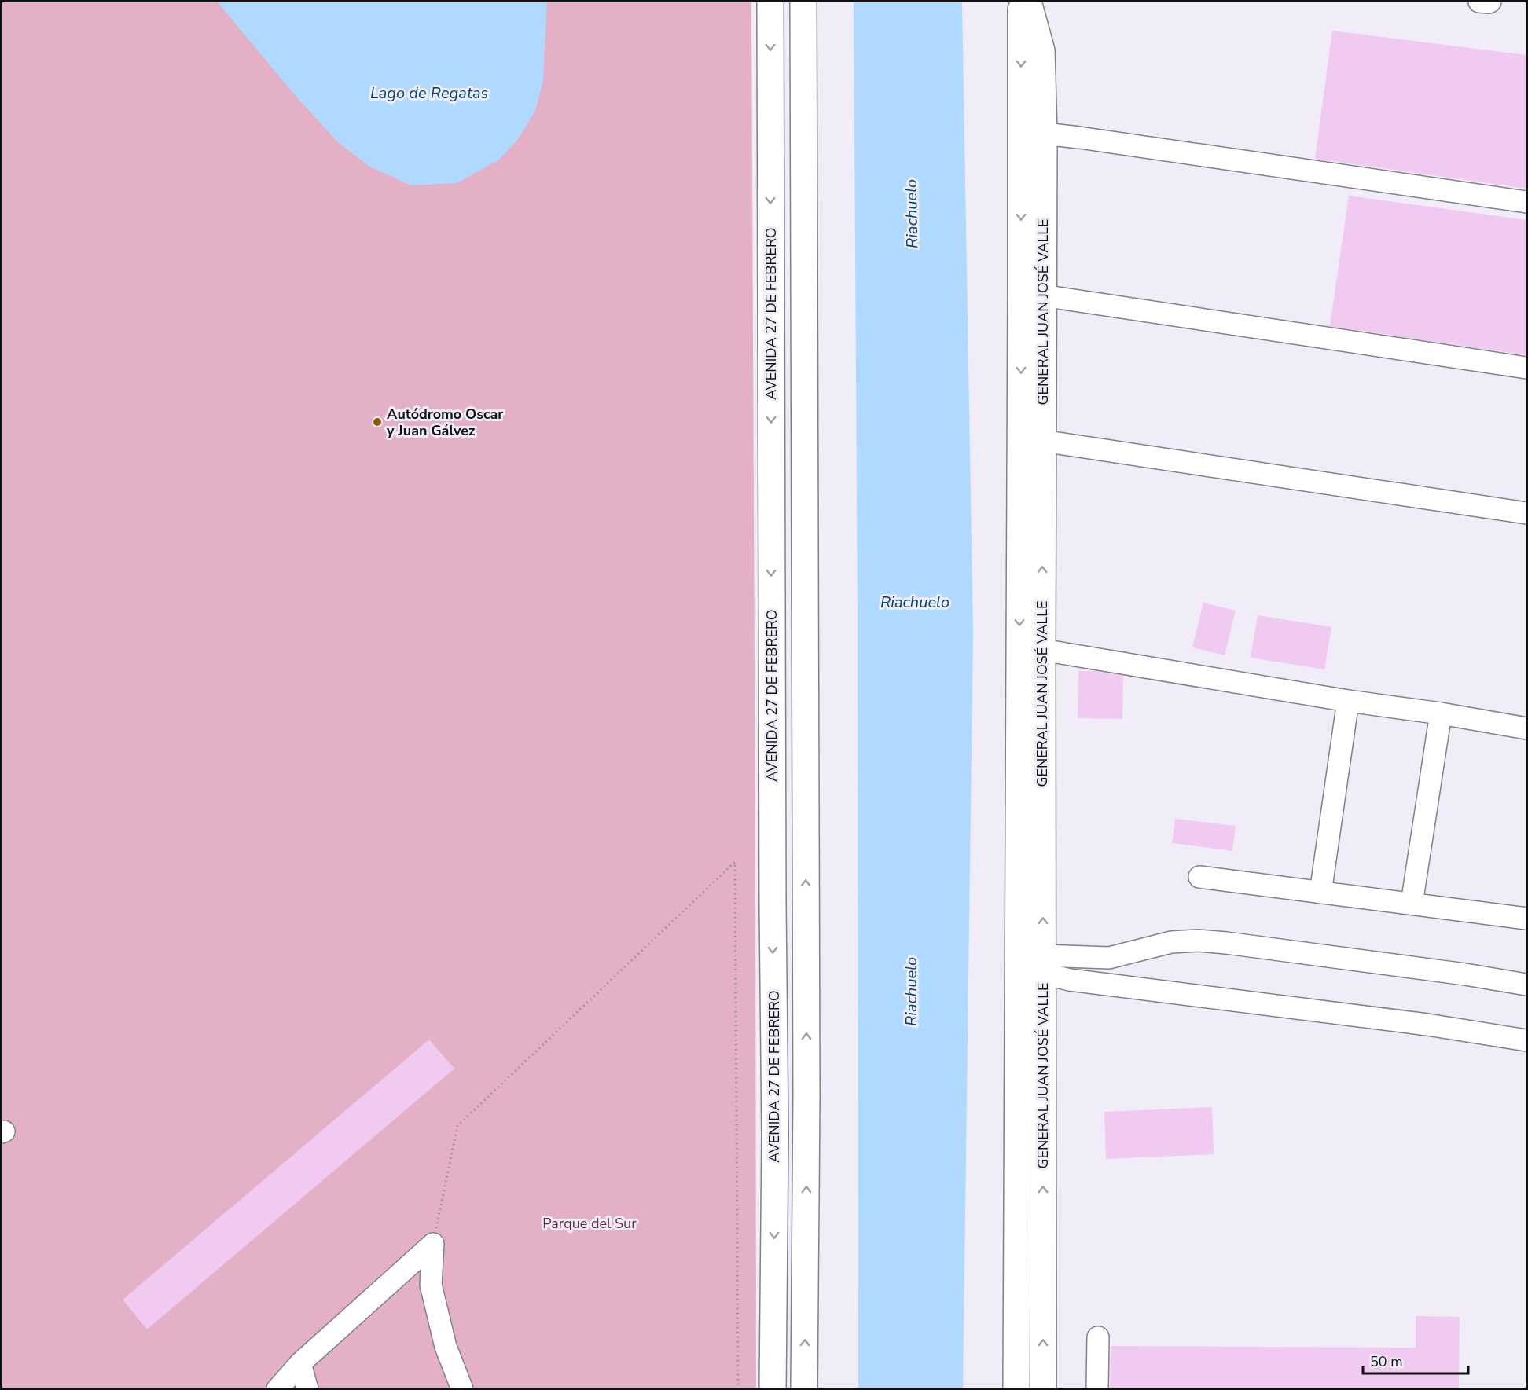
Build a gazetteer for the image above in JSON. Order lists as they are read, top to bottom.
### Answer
{
  "streets": {
    "main road": ["GENERAL JUAN JOSÉ VALLE", "AVENIDA 27 DE FEBRERO"]
  },
  "water": ["Lago de Regatas", "Riachuelo"],
  "parks": ["Parque del Sur"],
  "places": ["Autódromo Oscar y Juan Gálvez"],
  "scale_bar": "50 m"
}
